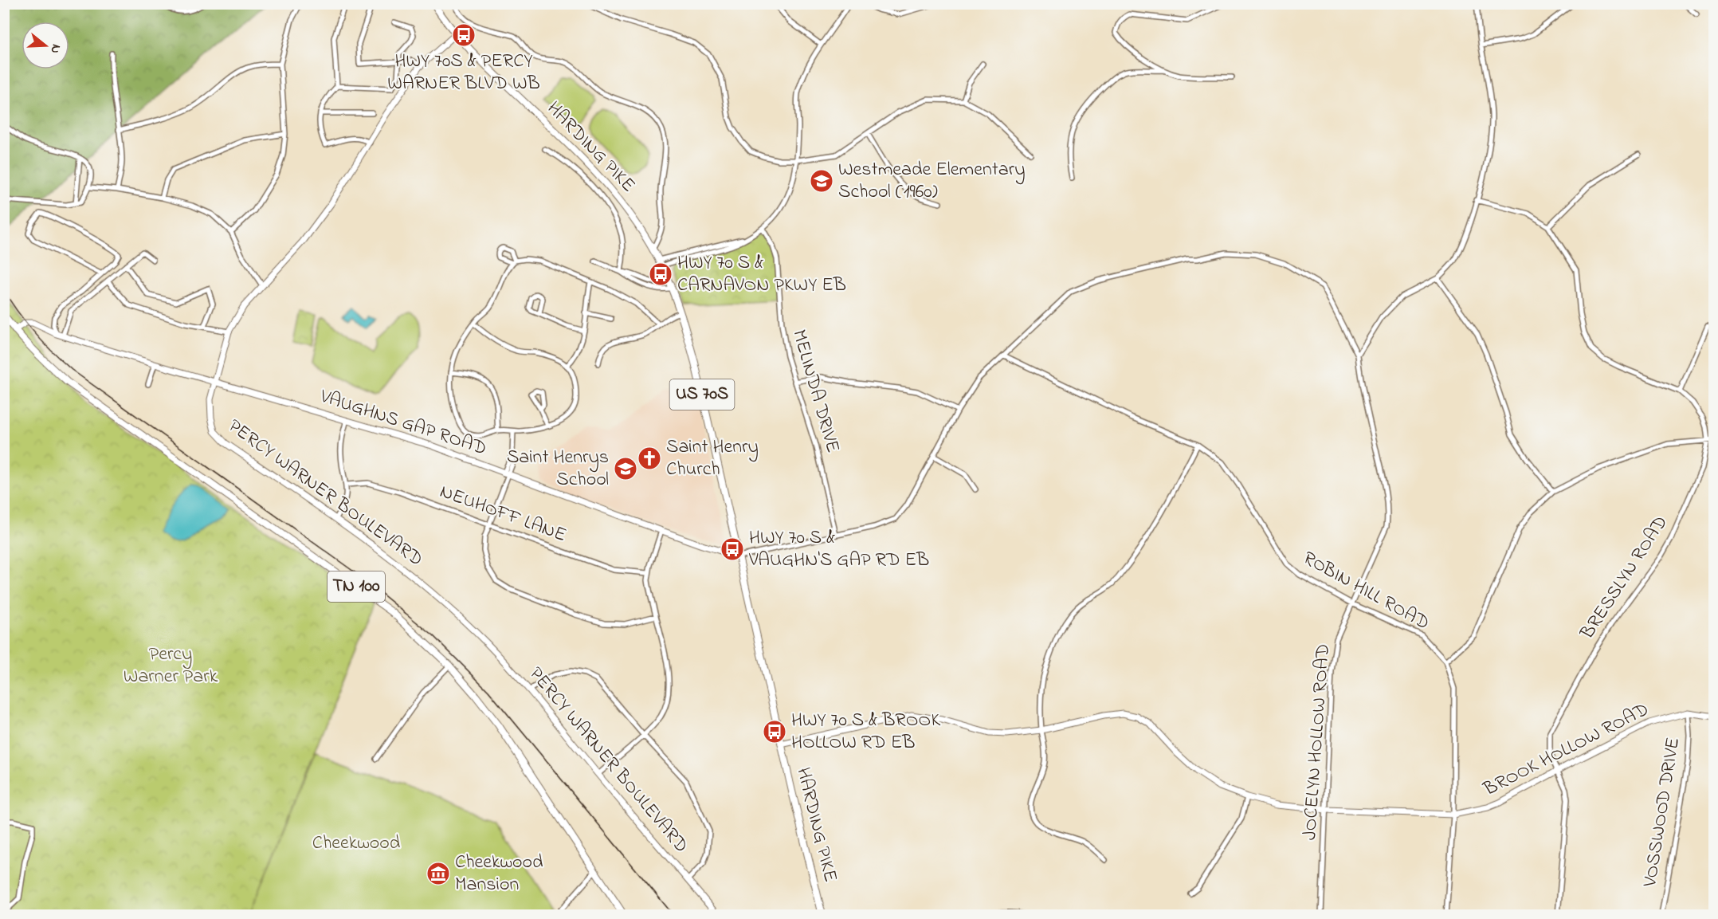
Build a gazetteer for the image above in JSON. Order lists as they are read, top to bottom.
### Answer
{
  "streets": {
    "main road": ["HARDING PIKE", "US 70S", "TN 100"],
    "street": [
      "MELINDA DRIVE",
      "VAUGHNS GAP ROAD",
      "PERCY WARNER BOULEVARD",
      "NEUHOFF LANE",
      "BRESSLYN ROAD",
      "ROBIN HILL ROAD",
      "JOCELYN HOLLOW ROAD",
      "BROOK HOLLOW ROAD",
      "VOSSWOOD DRIVE"
    ]
  },
  "crossings": [
    ["HARDING PIKE", "US 70S"],
    ["HARDING PIKE", "VAUGHNS GAP ROAD"],
    ["HARDING PIKE", "PERCY WARNER BOULEVARD"],
    ["HARDING PIKE", "BROOK HOLLOW ROAD"],
    ["US 70S", "PERCY WARNER BOULEVARD"],
    ["VAUGHNS GAP ROAD", "PERCY WARNER BOULEVARD"],
    ["VAUGHNS GAP ROAD", "TN 100"],
    ["BRESSLYN ROAD", "BROOK HOLLOW ROAD"],
    ["ROBIN HILL ROAD", "JOCELYN HOLLOW ROAD"],
    ["ROBIN HILL ROAD", "BROOK HOLLOW ROAD"],
    ["JOCELYN HOLLOW ROAD", "BROOK HOLLOW ROAD"],
    ["BROOK HOLLOW ROAD", "VOSSWOOD DRIVE"]
  ],
  "parks": ["Percy Warner Park", "Cheekwood"],
  "places": {
    "bus stop": [
      "HWY 70S & PERCY WARNER BLVD WB",
      "HWY 70 S & CARNAVON PKWY EB",
      "HWY 70 S & VAUGHN'S GAP RD EB",
      "HWY 70 S & BROOK HOLLOW RD EB"
    ],
    "school or university": ["Westmeade Elementary School (1960)", "Saint Henrys School"],
    "church": ["Saint Henry Church"],
    "museum": ["Cheekwood Mansion"]
  },
  "north": "right"
}
